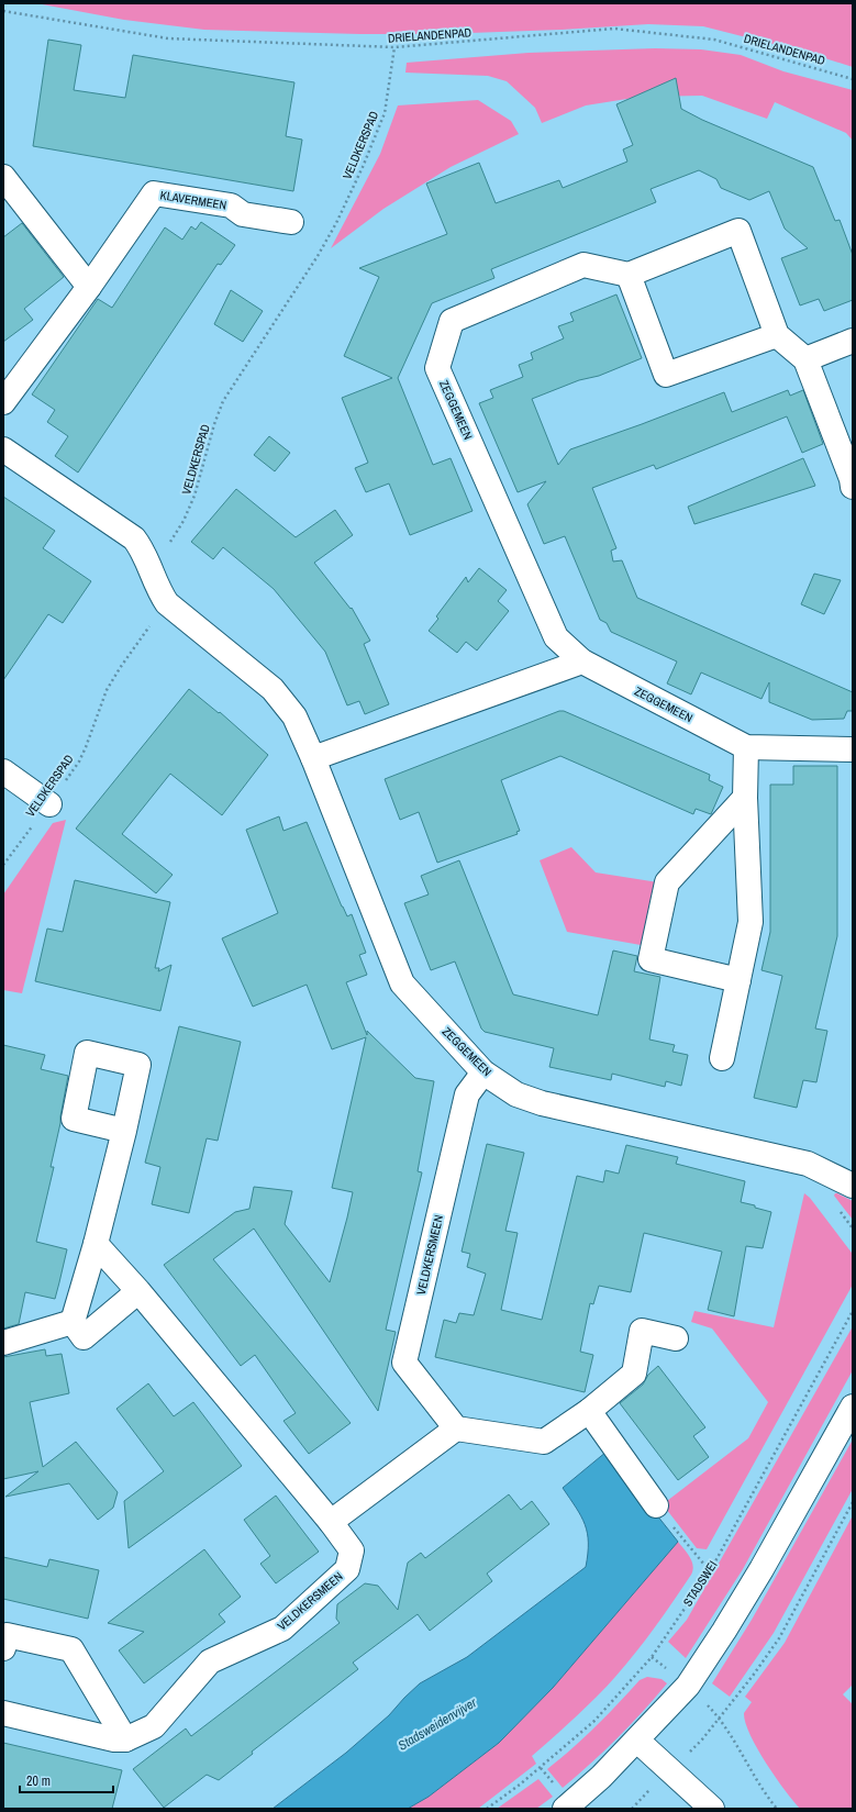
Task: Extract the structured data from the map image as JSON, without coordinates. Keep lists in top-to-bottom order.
{
  "streets": {
    "street": ["KLAVERMEEN", "ZEGGEMEEN", "VELDKERSMEEN"],
    "path": ["DRIELANDENPAD", "VELDKERSPAD", "STADSWEI"]
  },
  "crossings": [
    ["DRIELANDENPAD", "VELDKERSPAD"],
    ["VELDKERSPAD", "ZEGGEMEEN"],
    ["ZEGGEMEEN", "VELDKERSMEEN"]
  ],
  "water": ["Stadsweidenvijver"],
  "scale_bar": "20 m"
}
